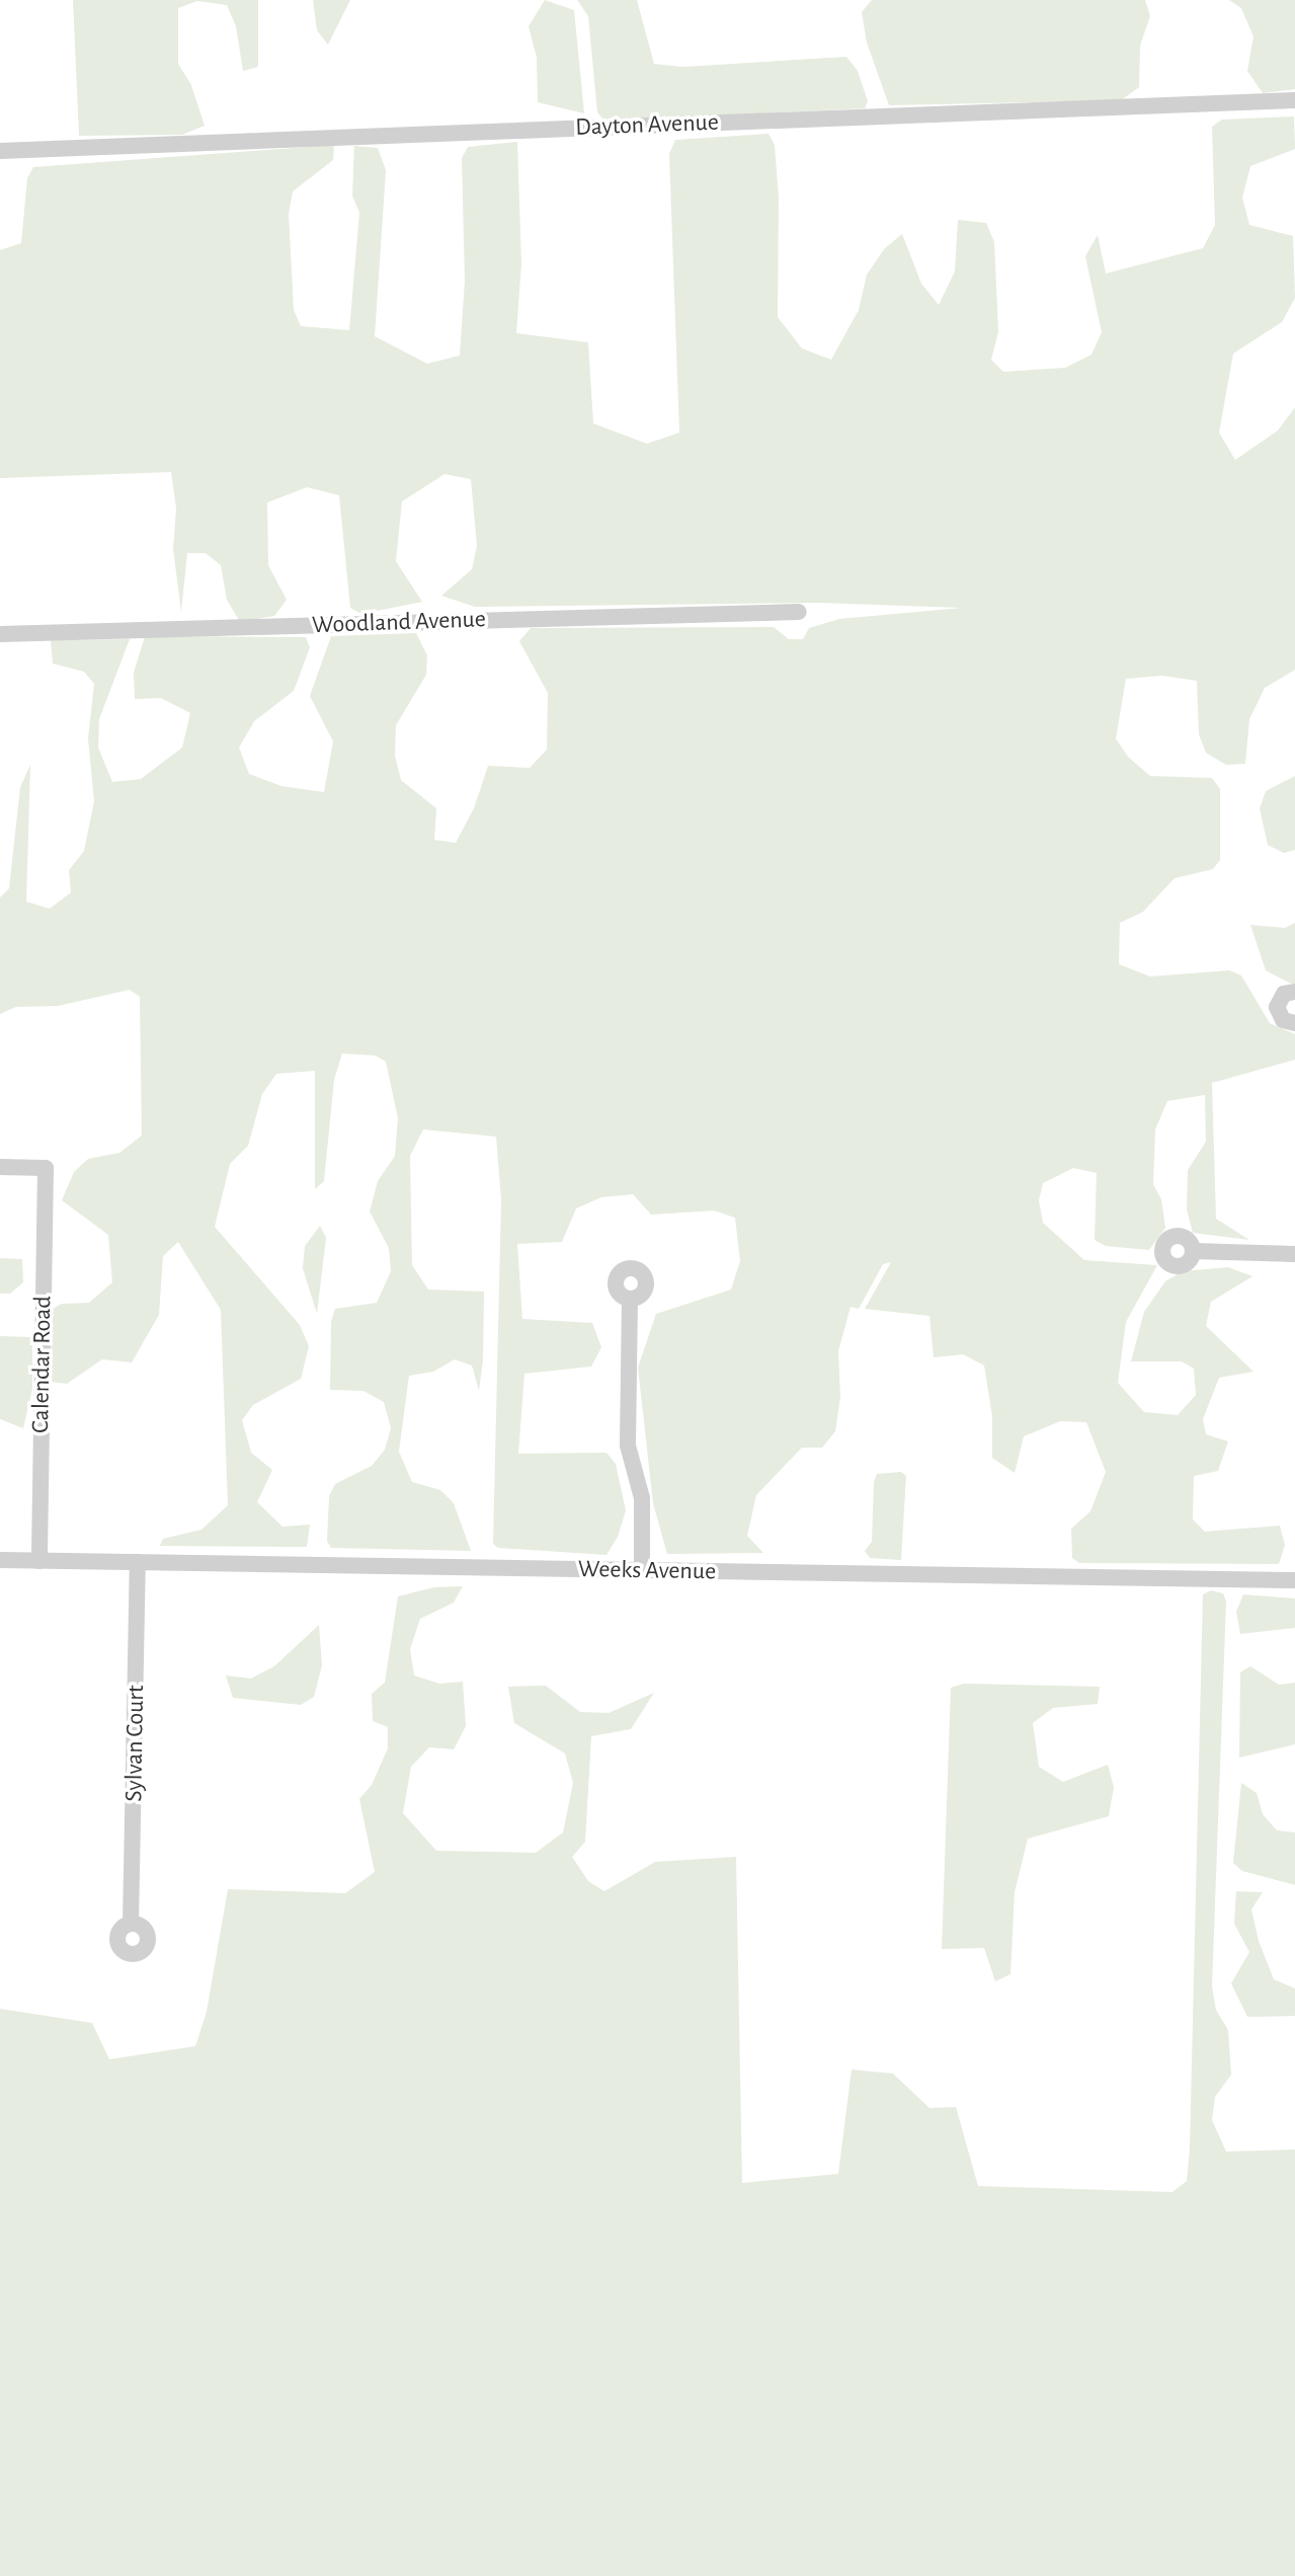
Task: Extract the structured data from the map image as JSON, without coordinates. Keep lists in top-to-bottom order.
{
  "streets": {
    "street": [
      "Dayton Avenue",
      "Woodland Avenue",
      "Calendar Road",
      "Weeks Avenue",
      "Sylvan Court"
    ]
  },
  "crossings": [
    ["Calendar Road", "Weeks Avenue"],
    ["Weeks Avenue", "Sylvan Court"]
  ]
}
